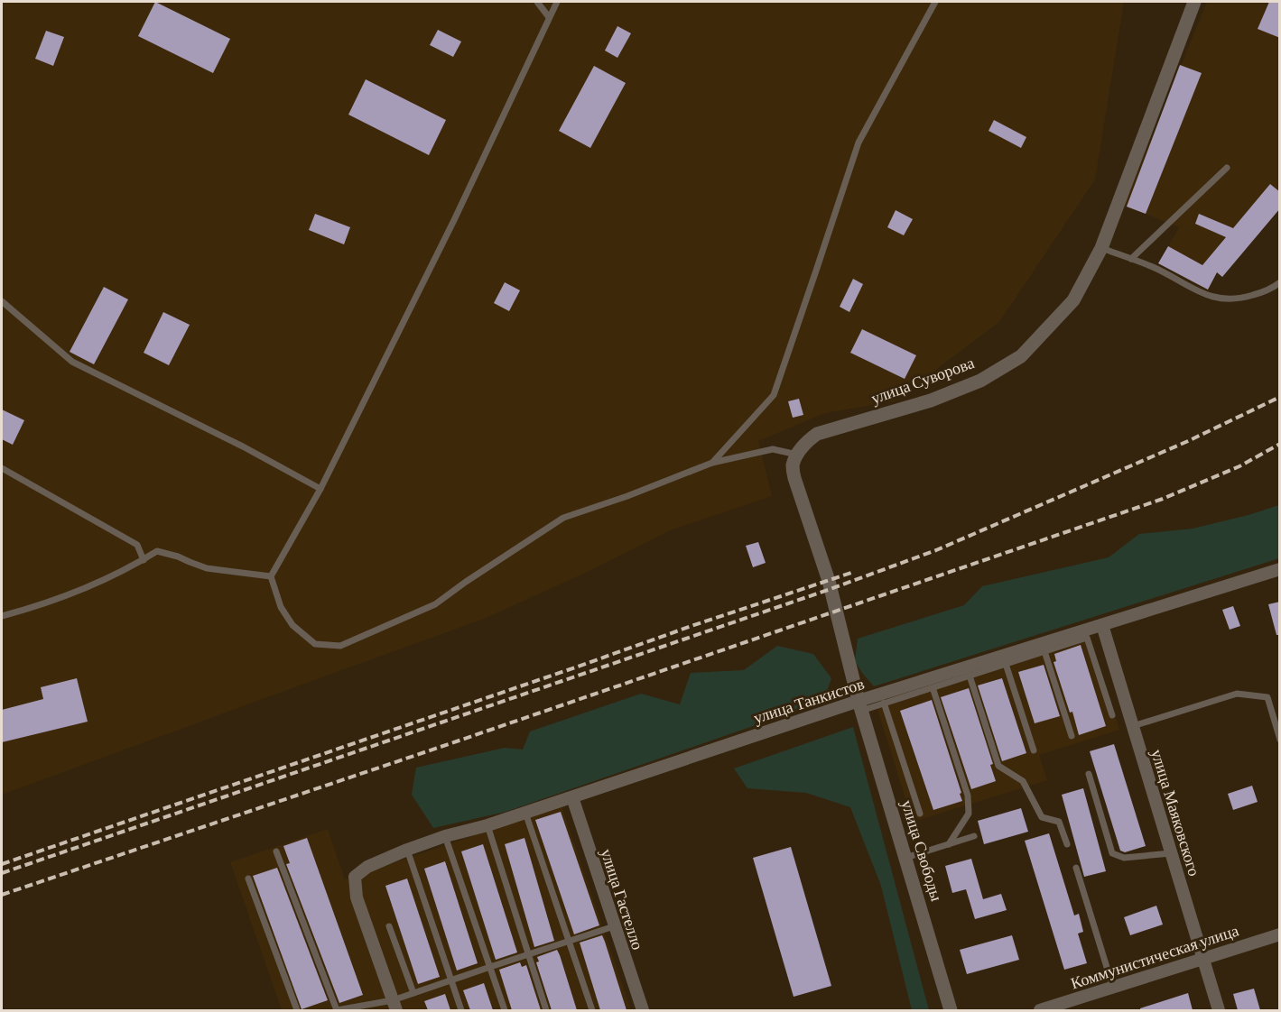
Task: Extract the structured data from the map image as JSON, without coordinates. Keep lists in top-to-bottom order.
{
  "streets": {
    "street": [
      "улица Суворова",
      "улица Танкистов",
      "улица Маяковского",
      "улица Свободы",
      "улица Гастелло",
      "Коммунистическая улица"
    ]
  },
  "crossings": [
    ["улица Танкистов", "улица Маяковского"],
    ["улица Танкистов", "улица Свободы"],
    ["улица Танкистов", "улица Гастелло"],
    ["улица Маяковского", "Коммунистическая улица"]
  ]
}
